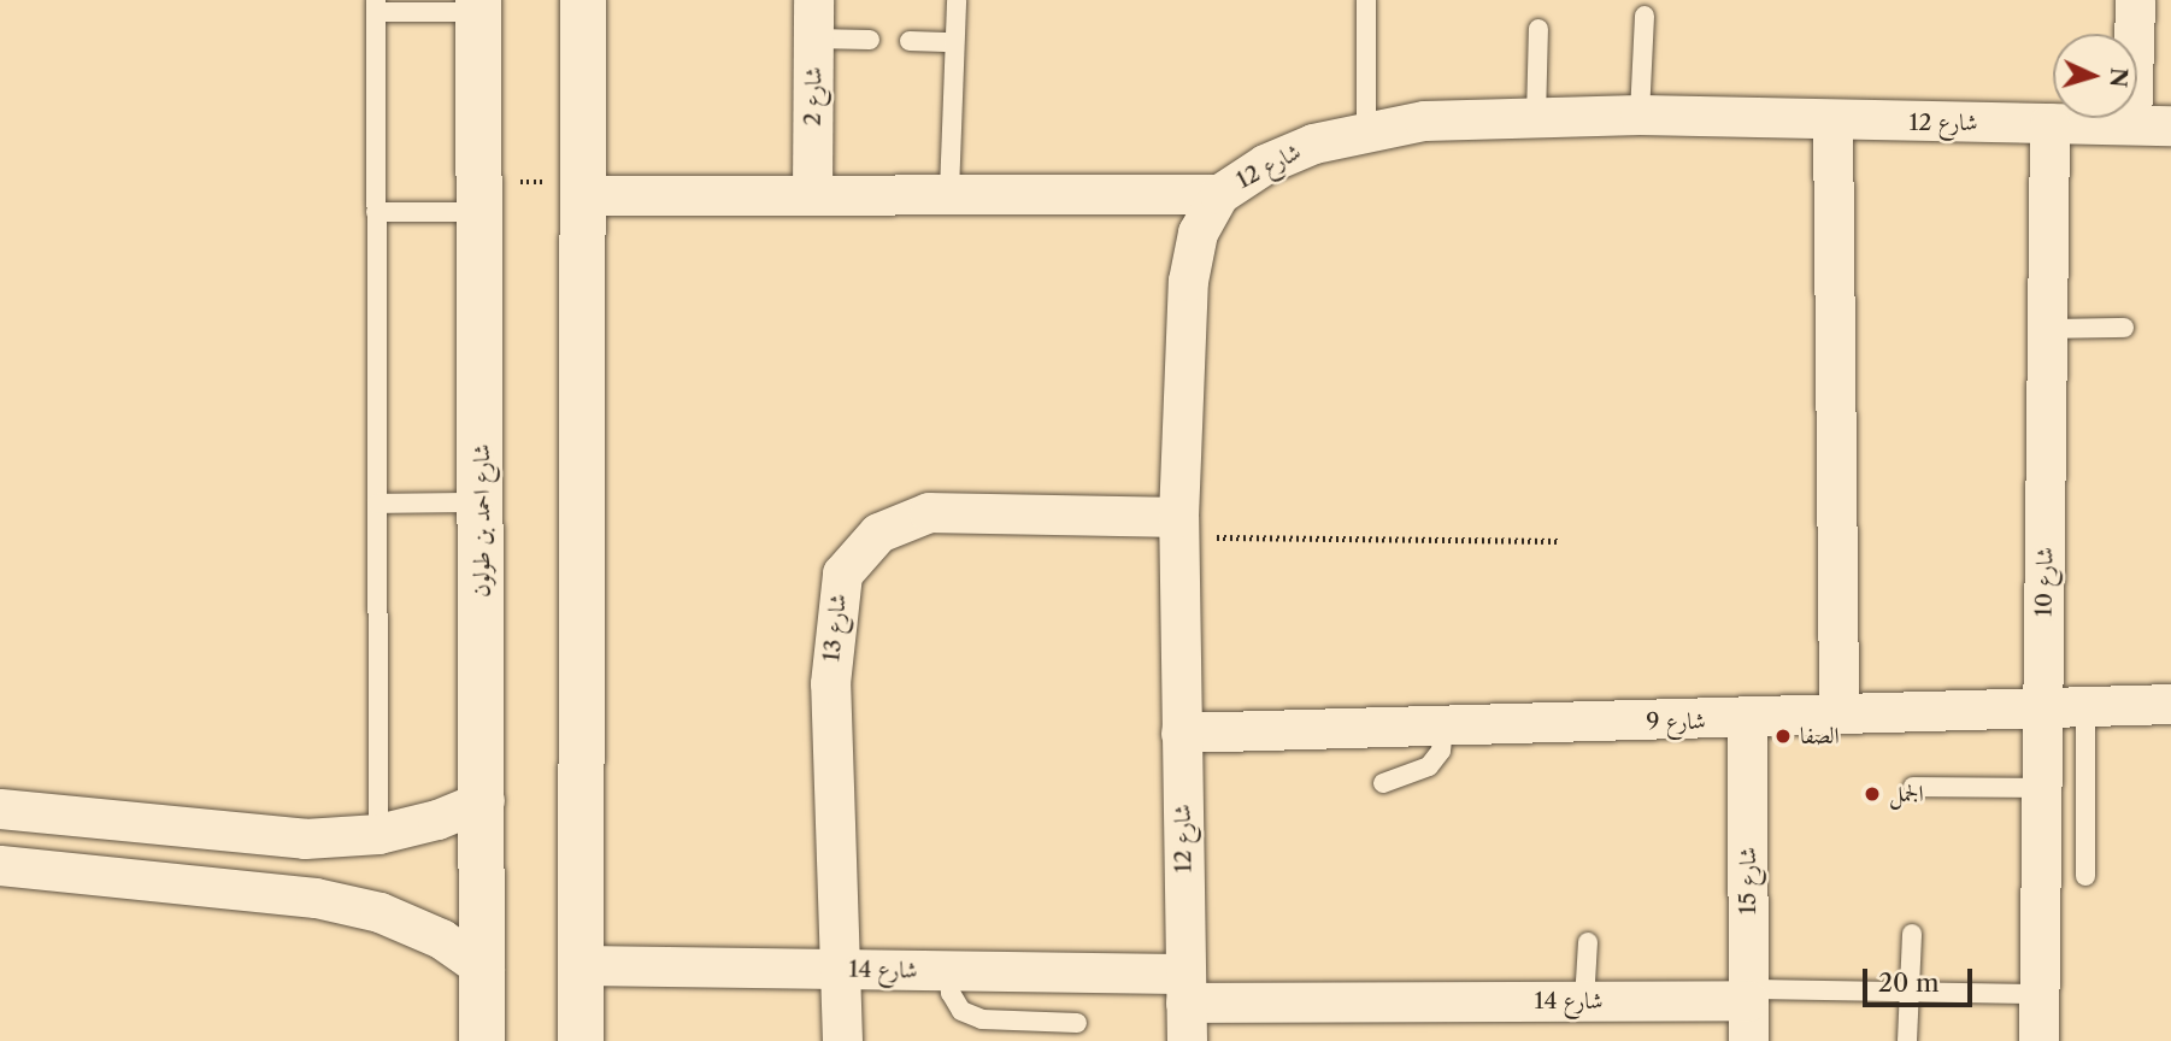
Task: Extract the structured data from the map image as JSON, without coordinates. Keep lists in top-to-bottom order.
{
  "streets": {
    "street": [
      "شارع 2",
      "شارع 12",
      "شارع احمد بن طولون",
      "شارع 10",
      "شارع 13",
      "شارع 9",
      "شارع 15",
      "شارع 14"
    ]
  },
  "crossings": [
    ["شارع 12", "شارع 10"],
    ["شارع 12", "شارع 13"],
    ["شارع 12", "شارع 9"],
    ["شارع 12", "شارع 14"],
    ["شارع 10", "شارع 9"],
    ["شارع 13", "شارع 14"],
    ["شارع 9", "شارع 15"],
    ["شارع 15", "شارع 14"]
  ],
  "places": ["الصفا", "الجمل"],
  "scale_bar": "20 m",
  "north": "right"
}
